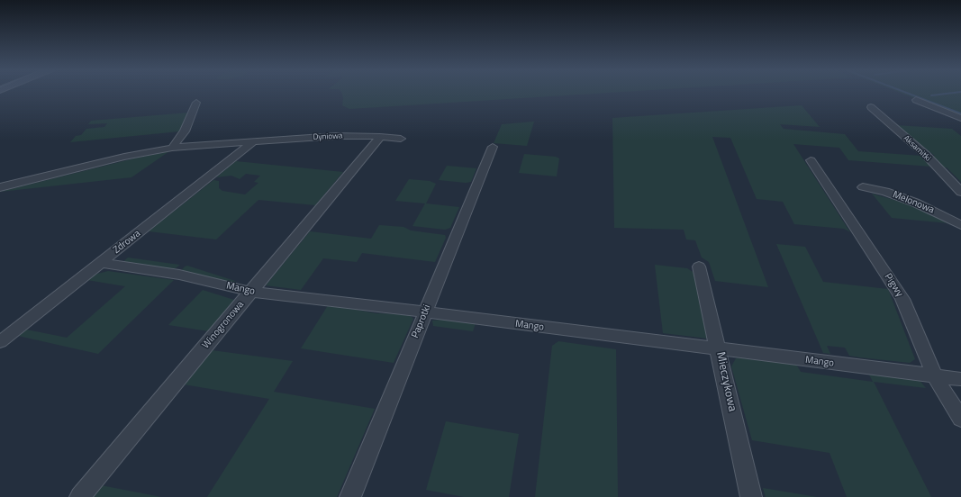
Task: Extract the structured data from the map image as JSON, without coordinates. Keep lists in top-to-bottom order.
{
  "streets": {
    "street": [
      "Dyniowa",
      "Aksamitki",
      "Melonowa",
      "Zdrowa",
      "Pigwy",
      "Mango",
      "Paprotki",
      "Winogronowa",
      "Mieczykowa"
    ]
  },
  "crossings": [
    ["Dyniowa", "Zdrowa"],
    ["Dyniowa", "Winogronowa"],
    ["Zdrowa", "Mango"],
    ["Pigwy", "Mango"],
    ["Mango", "Paprotki"],
    ["Mango", "Winogronowa"],
    ["Mango", "Mieczykowa"]
  ]
}
